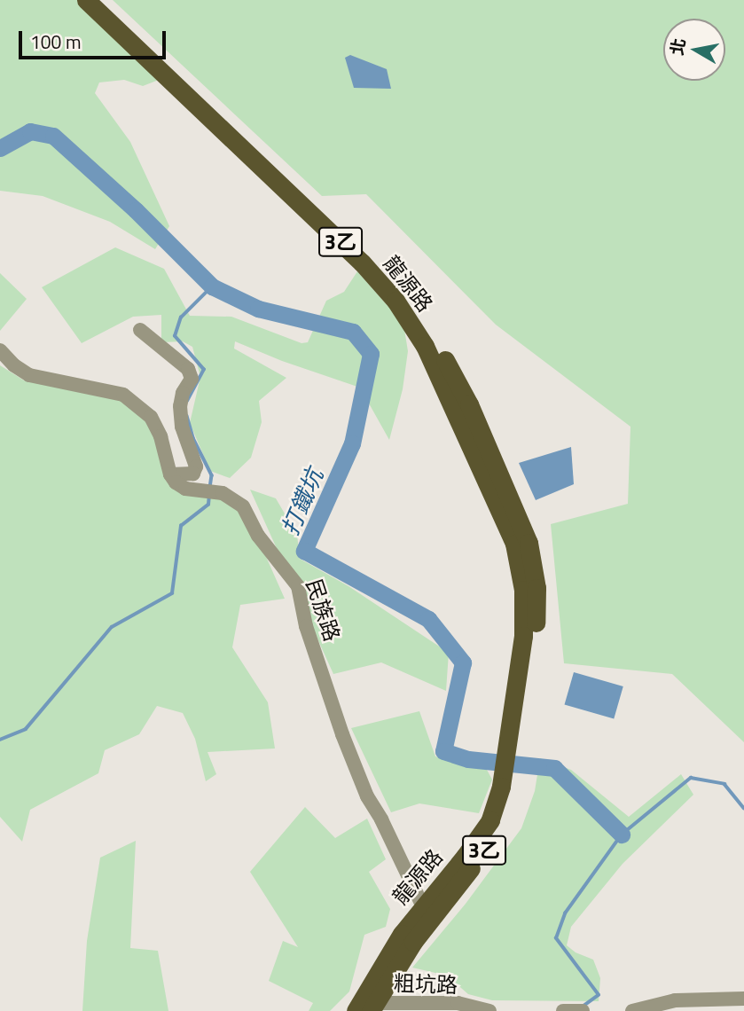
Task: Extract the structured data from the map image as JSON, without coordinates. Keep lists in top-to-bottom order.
{
  "streets": {
    "main road": ["3乙", "龍源路"],
    "street": ["民族路", "粗坑路"]
  },
  "crossings": [
    ["龍源路", "民族路"],
    ["龍源路", "粗坑路"]
  ],
  "water": ["打鐵坑"],
  "scale_bar": "100 m",
  "north": "left"
}
